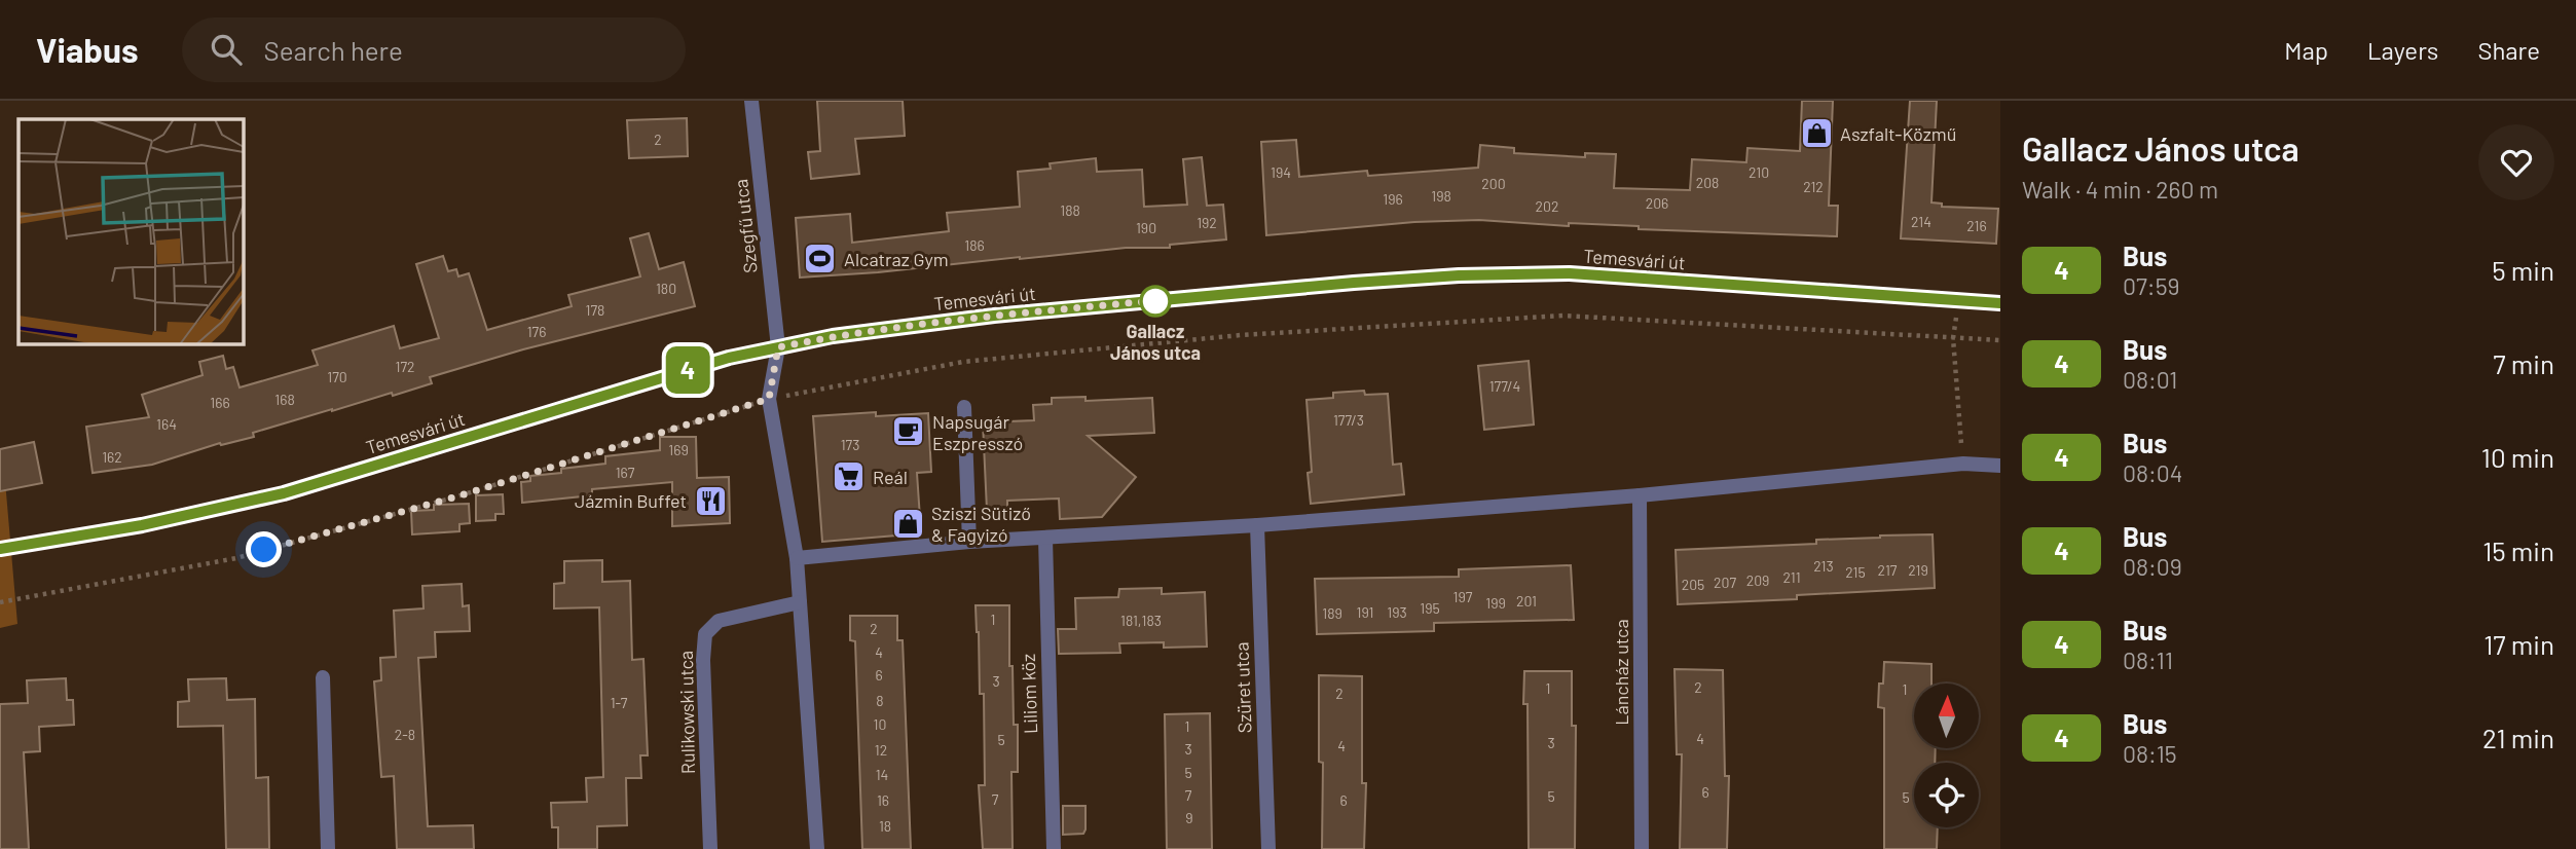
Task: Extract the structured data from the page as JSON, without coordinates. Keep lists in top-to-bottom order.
{
  "streets": {
    "street": [
      "Szegfű utca",
      "Temesvári út",
      "Láncház utca",
      "Szüret utca",
      "Liliom köz",
      "Rulikowski utca"
    ]
  },
  "crossings": [
    ["Szegfű utca", "Temesvári út"]
  ],
  "places": {
    "shop": ["Aszfalt-Közmű", "Sziszi Sütiző & Fagyizó"],
    "sports": ["Alcatraz Gym"],
    "other": ["Gallacz János utca"],
    "cafe": ["Napsugár Eszpresszó"],
    "supermarket": ["Reál"],
    "restaurant": ["Jázmin Buffet"]
  },
  "lines": ["bus line 4"],
  "house_numbers": [
    "2",
    "194",
    "210",
    "208",
    "200",
    "212",
    "198",
    "196",
    "206",
    "202",
    "188",
    "214",
    "192",
    "216",
    "190",
    "186",
    "180",
    "178",
    "176",
    "172",
    "170",
    "177/4",
    "168",
    "166",
    "177/3",
    "164",
    "173",
    "169",
    "162",
    "167",
    "213",
    "217",
    "219",
    "215",
    "211",
    "209",
    "207",
    "205",
    "197",
    "201",
    "199",
    "195",
    "191",
    "193",
    "189",
    "1",
    "181,183",
    "2",
    "4",
    "6",
    "3",
    "2",
    "1",
    "1",
    "2",
    "8",
    "1-7",
    "10",
    "1",
    "2-8",
    "4",
    "5",
    "3",
    "4",
    "3",
    "12",
    "5",
    "14",
    "6",
    "7",
    "5",
    "5",
    "7",
    "16",
    "6",
    "9",
    "18"
  ],
  "north": "top",
  "page": {
    "header": "Viabus",
    "search": "Search here",
    "nav": ["Map", "Layers", "Share"],
    "on_map": "4",
    "heading": ["Gallacz János utca", "Walk · 4 min · 260 m"],
    "list": [
      {
        "mark": "4",
        "name": "Bus",
        "note": "07:59",
        "value": "5 min"
      },
      {
        "mark": "4",
        "name": "Bus",
        "note": "08:01",
        "value": "7 min"
      },
      {
        "mark": "4",
        "name": "Bus",
        "note": "08:04",
        "value": "10 min"
      },
      {
        "mark": "4",
        "name": "Bus",
        "note": "08:09",
        "value": "15 min"
      },
      {
        "mark": "4",
        "name": "Bus",
        "note": "08:11",
        "value": "17 min"
      },
      {
        "mark": "4",
        "name": "Bus",
        "note": "08:15",
        "value": "21 min"
      }
    ]
  }
}
